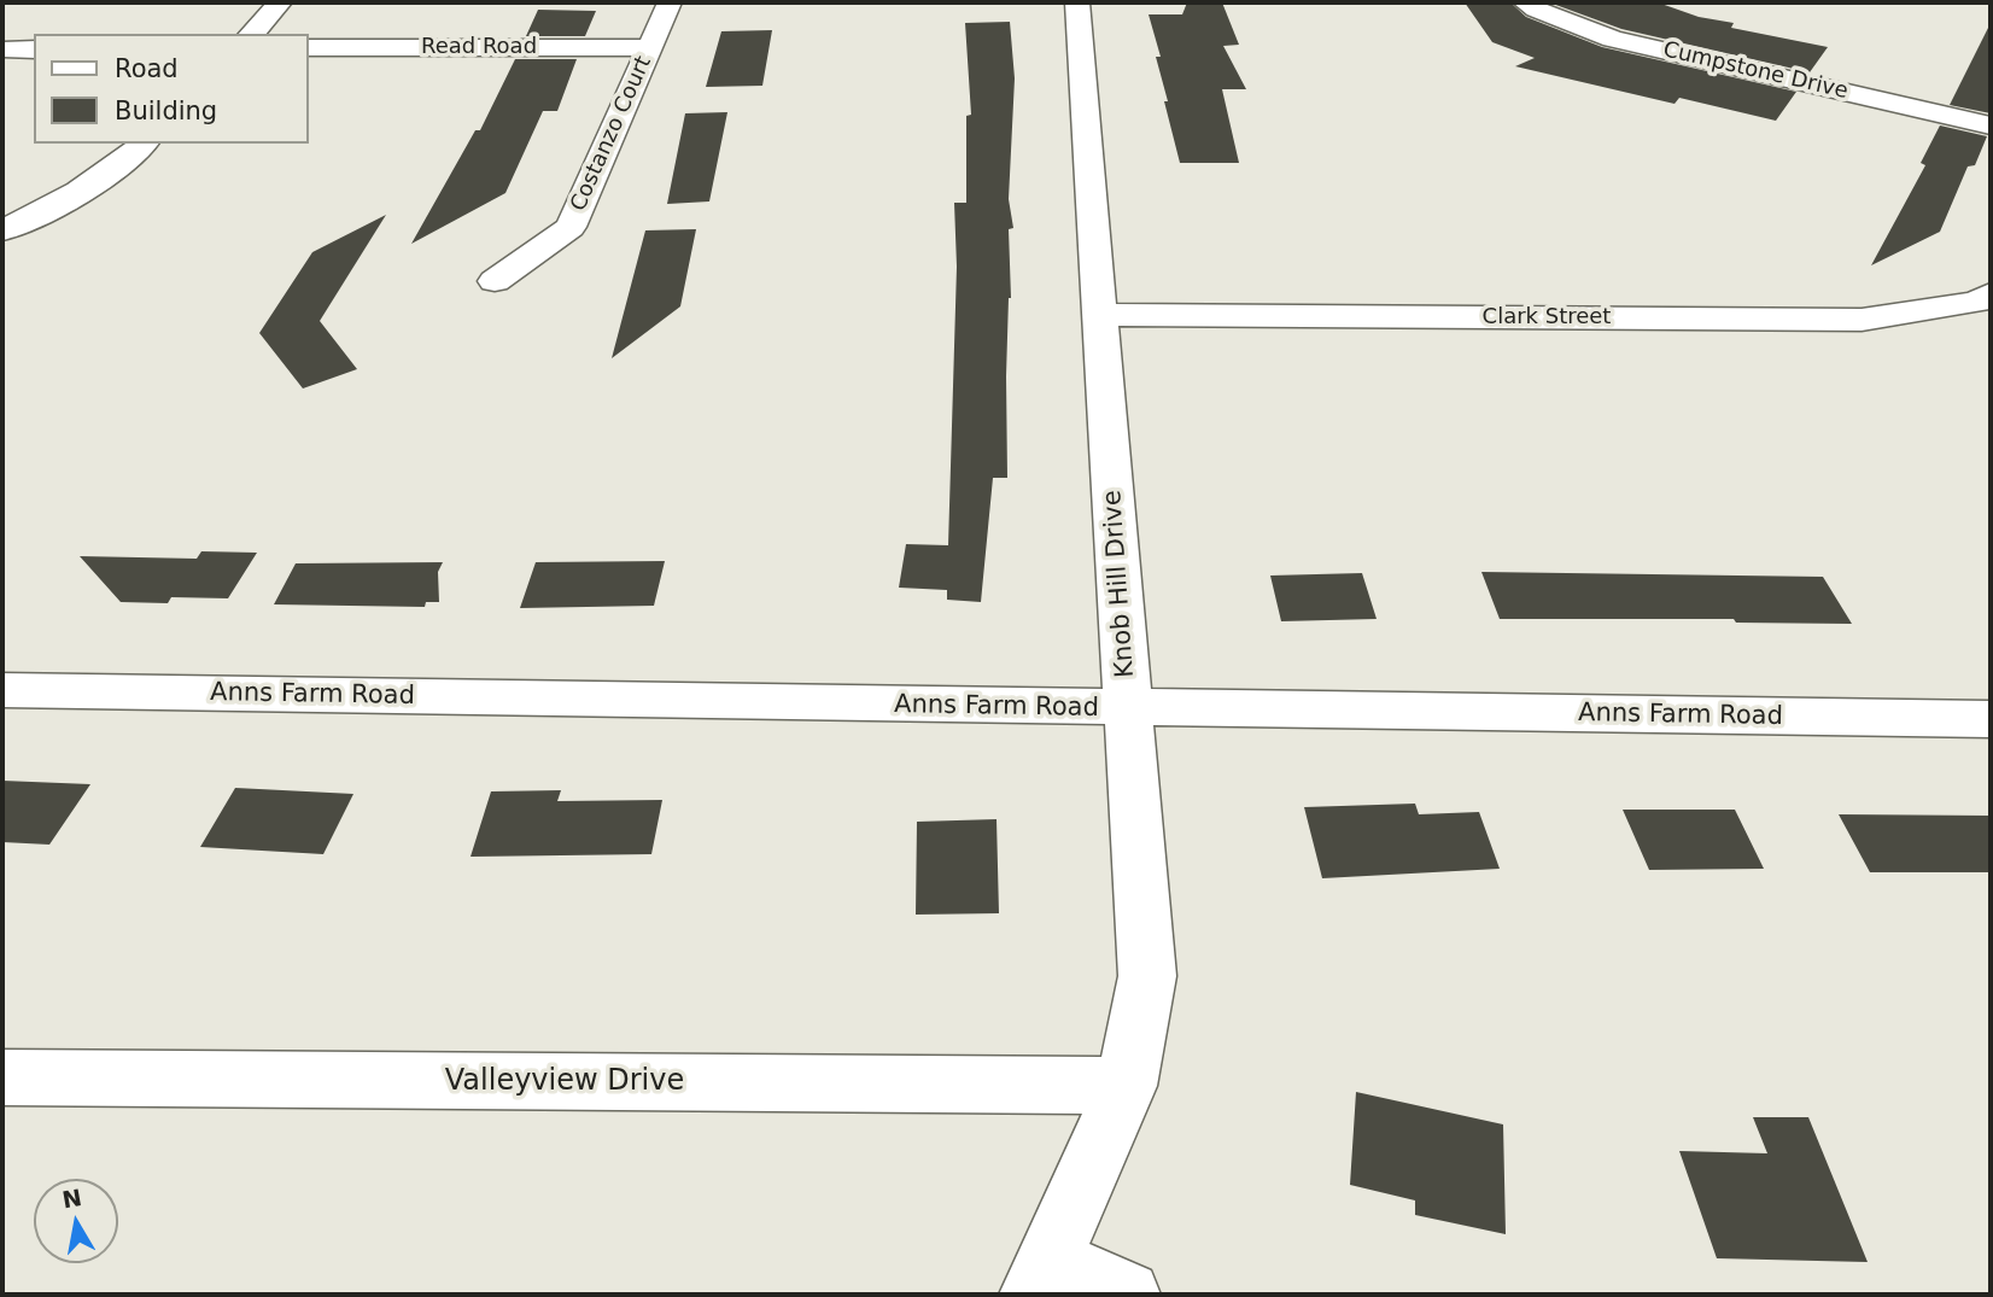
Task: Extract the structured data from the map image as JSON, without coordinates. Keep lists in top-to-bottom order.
{
  "streets": {
    "street": [
      "Read Road",
      "Cumpstone Drive",
      "Costanzo Court",
      "Clark Street",
      "Knob Hill Drive",
      "Anns Farm Road",
      "Valleyview Drive"
    ]
  },
  "crossings": [
    ["Read Road", "Costanzo Court"],
    ["Clark Street", "Knob Hill Drive"],
    ["Knob Hill Drive", "Anns Farm Road"],
    ["Knob Hill Drive", "Valleyview Drive"]
  ],
  "legend": ["Road", "Building"],
  "north": "top"
}
